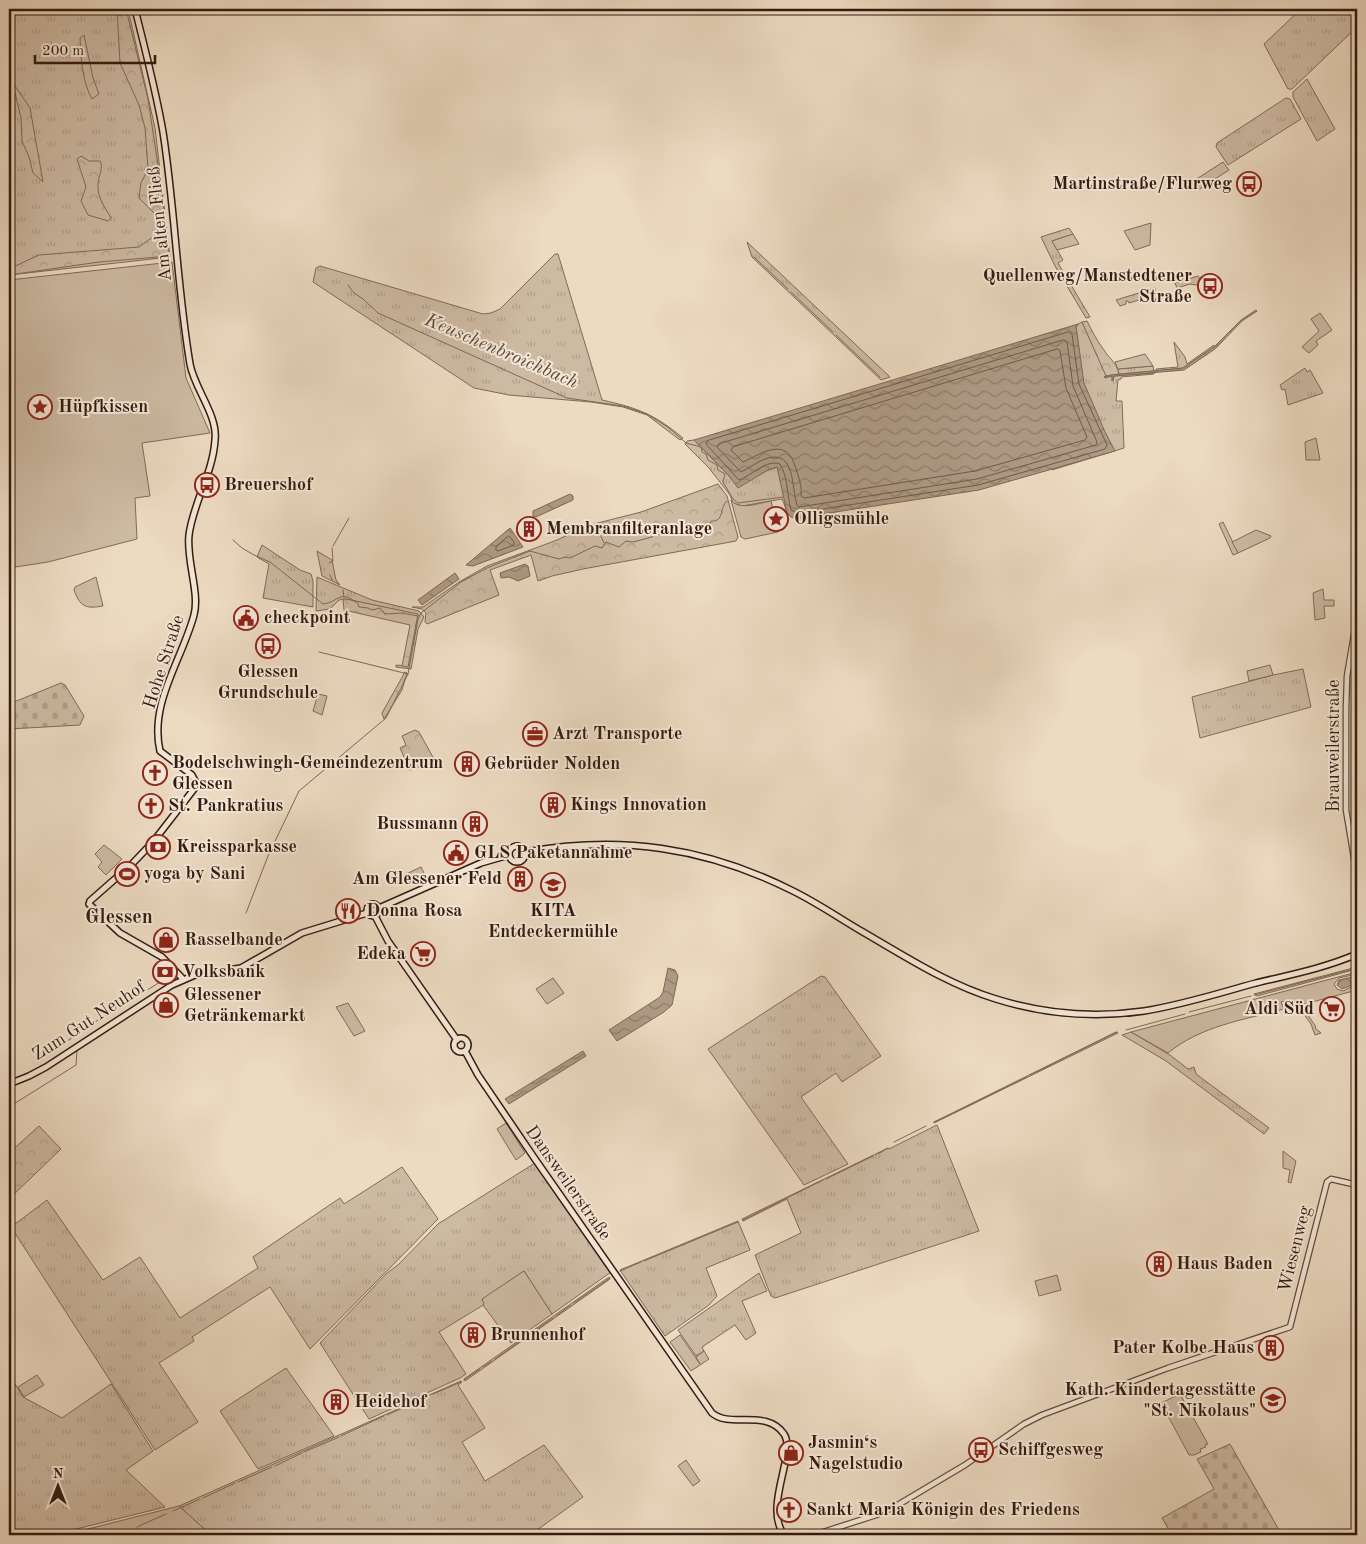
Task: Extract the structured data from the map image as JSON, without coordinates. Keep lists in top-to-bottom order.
{
  "streets": {
    "main road": [
      "Am alten Fließ",
      "Hohe Straße",
      "Zum Gut Neuhof",
      "Dansweilerstraße"
    ],
    "street": ["Brauweilerstraße", "Wiesenweg"]
  },
  "crossings": [
    ["Am alten Fließ", "Hohe Straße"],
    ["Hohe Straße", "Zum Gut Neuhof"]
  ],
  "districts": ["Glessen"],
  "water": ["Keuschenbroichbach"],
  "places": {
    "bus stop": [
      "Martinstraße/Flurweg",
      "Quellenweg/Manstedtener Straße",
      "Breuershof",
      "Glessen Grundschule",
      "Schiffgesweg"
    ],
    "place": ["Hüpfkissen", "Olligsmühle"],
    "building": [
      "Membranfilteranlage",
      "Gebrüder Nolden",
      "Kings Innovation",
      "Bussmann",
      "Am Glessener Feld",
      "Haus Baden",
      "Brunnenhof",
      "Pater Kolbe Haus",
      "Heidehof"
    ],
    "public building": ["checkpoint", "GLS Paketannahme"],
    "office": ["Arzt Transporte"],
    "church": ["Bodelschwingh-Gemeindezentrum Glessen", "St. Pankratius", "Sankt Maria Königin des Friedens"],
    "bank": ["Kreissparkasse", "Volksbank"],
    "sports": ["yoga by Sani"],
    "school or university": ["KITA Entdeckermühle", "Kath. Kindertagesstätte \"St. Nikolaus\""],
    "restaurant": ["Donna Rosa"],
    "shop": ["Rasselbande", "Glessener Getränkemarkt", "Jasmin‘s Nagelstudio"],
    "supermarket": ["Edeka", "Aldi Süd"]
  },
  "scale_bar": "200 m",
  "north": "top"
}
